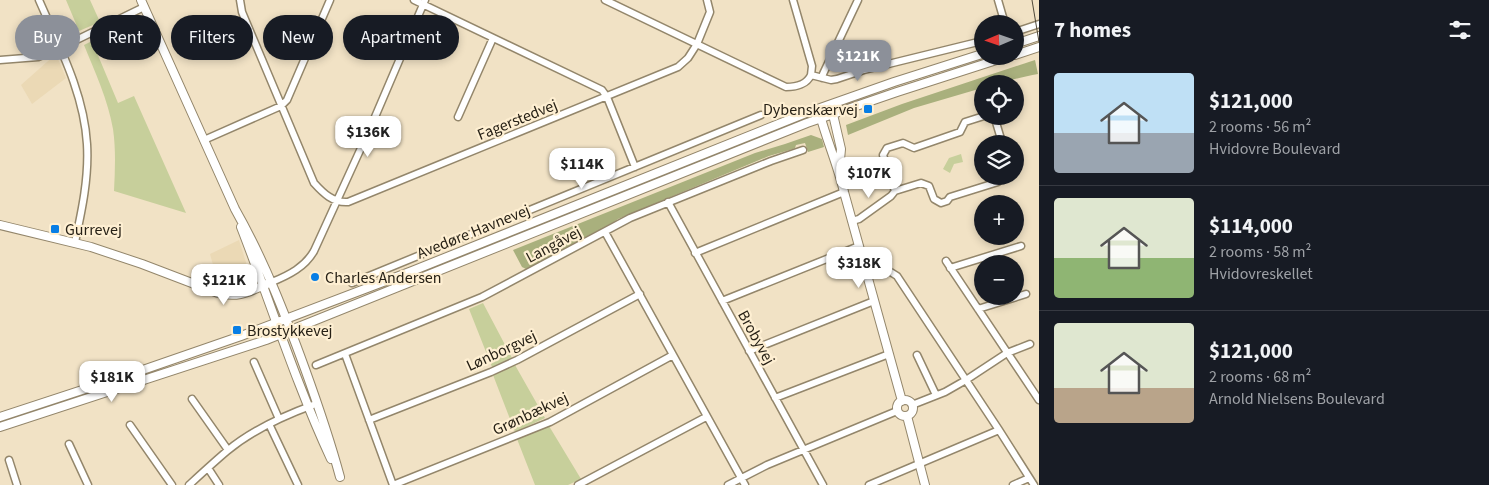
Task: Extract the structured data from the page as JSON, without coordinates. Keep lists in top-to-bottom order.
{
  "streets": {
    "street": [
      "Fagerstedvej",
      "Avedøre Havnevej",
      "Langåvej",
      "Brobyvej",
      "Lønborgvej",
      "Grønbækvej"
    ]
  },
  "crossings": [
    ["Langåvej", "Brobyvej"]
  ],
  "places": {
    "transit": ["Dybenskærvej", "Gurrevej", "Brostykkevej"],
    "other": ["Charles Andersen"]
  },
  "north": "left",
  "page": {
    "heading": "7 homes",
    "map_buttons": ["+", "−"],
    "chip": [
      "Buy",
      "Rent",
      "Filters",
      "New",
      "Apartment"
    ],
    "price": [
      "$121K",
      "$136K",
      "$114K",
      "$107K",
      "$318K",
      "$121K",
      "$181K"
    ],
    "list": [
      {
        "name": "$121,000",
        "note": "2 rooms · 56 m² · Hvidovre Boulevard"
      },
      {
        "name": "$114,000",
        "note": "2 rooms · 58 m² · Hvidovreskellet"
      },
      {
        "name": "$121,000",
        "note": "2 rooms · 68 m² · Arnold Nielsens Boulevard"
      }
    ]
  }
}
